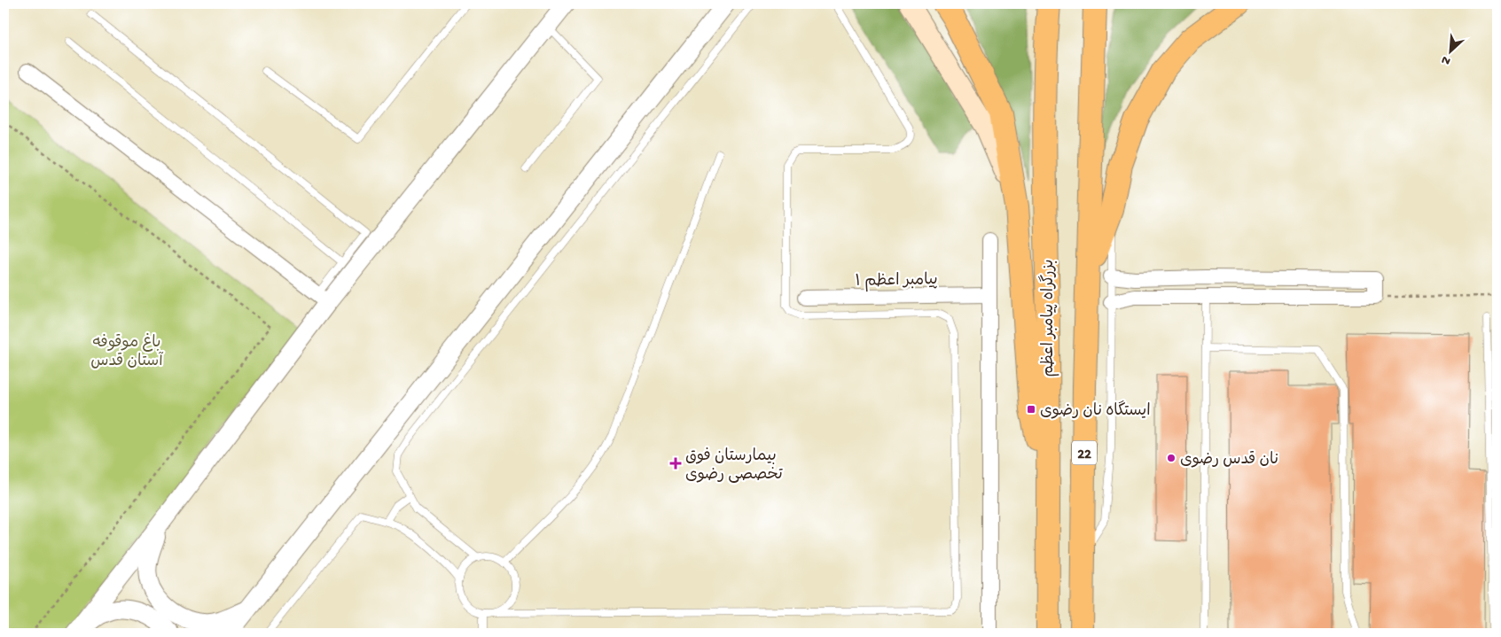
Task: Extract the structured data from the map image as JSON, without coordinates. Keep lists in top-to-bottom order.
{
  "streets": {
    "highway": ["بزرگراه پیامبر اعظم", "22"],
    "street": ["پیامبر اعظم ۱"]
  },
  "parks": ["باغ موقوفه آستان قدس"],
  "places": {
    "transit": ["ایستگاه نان رضوی"],
    "other": ["نان قدس رضوی"],
    "health": ["بیمارستان فوق تخصصی رضوی"]
  },
  "north": "bottom left"
}
